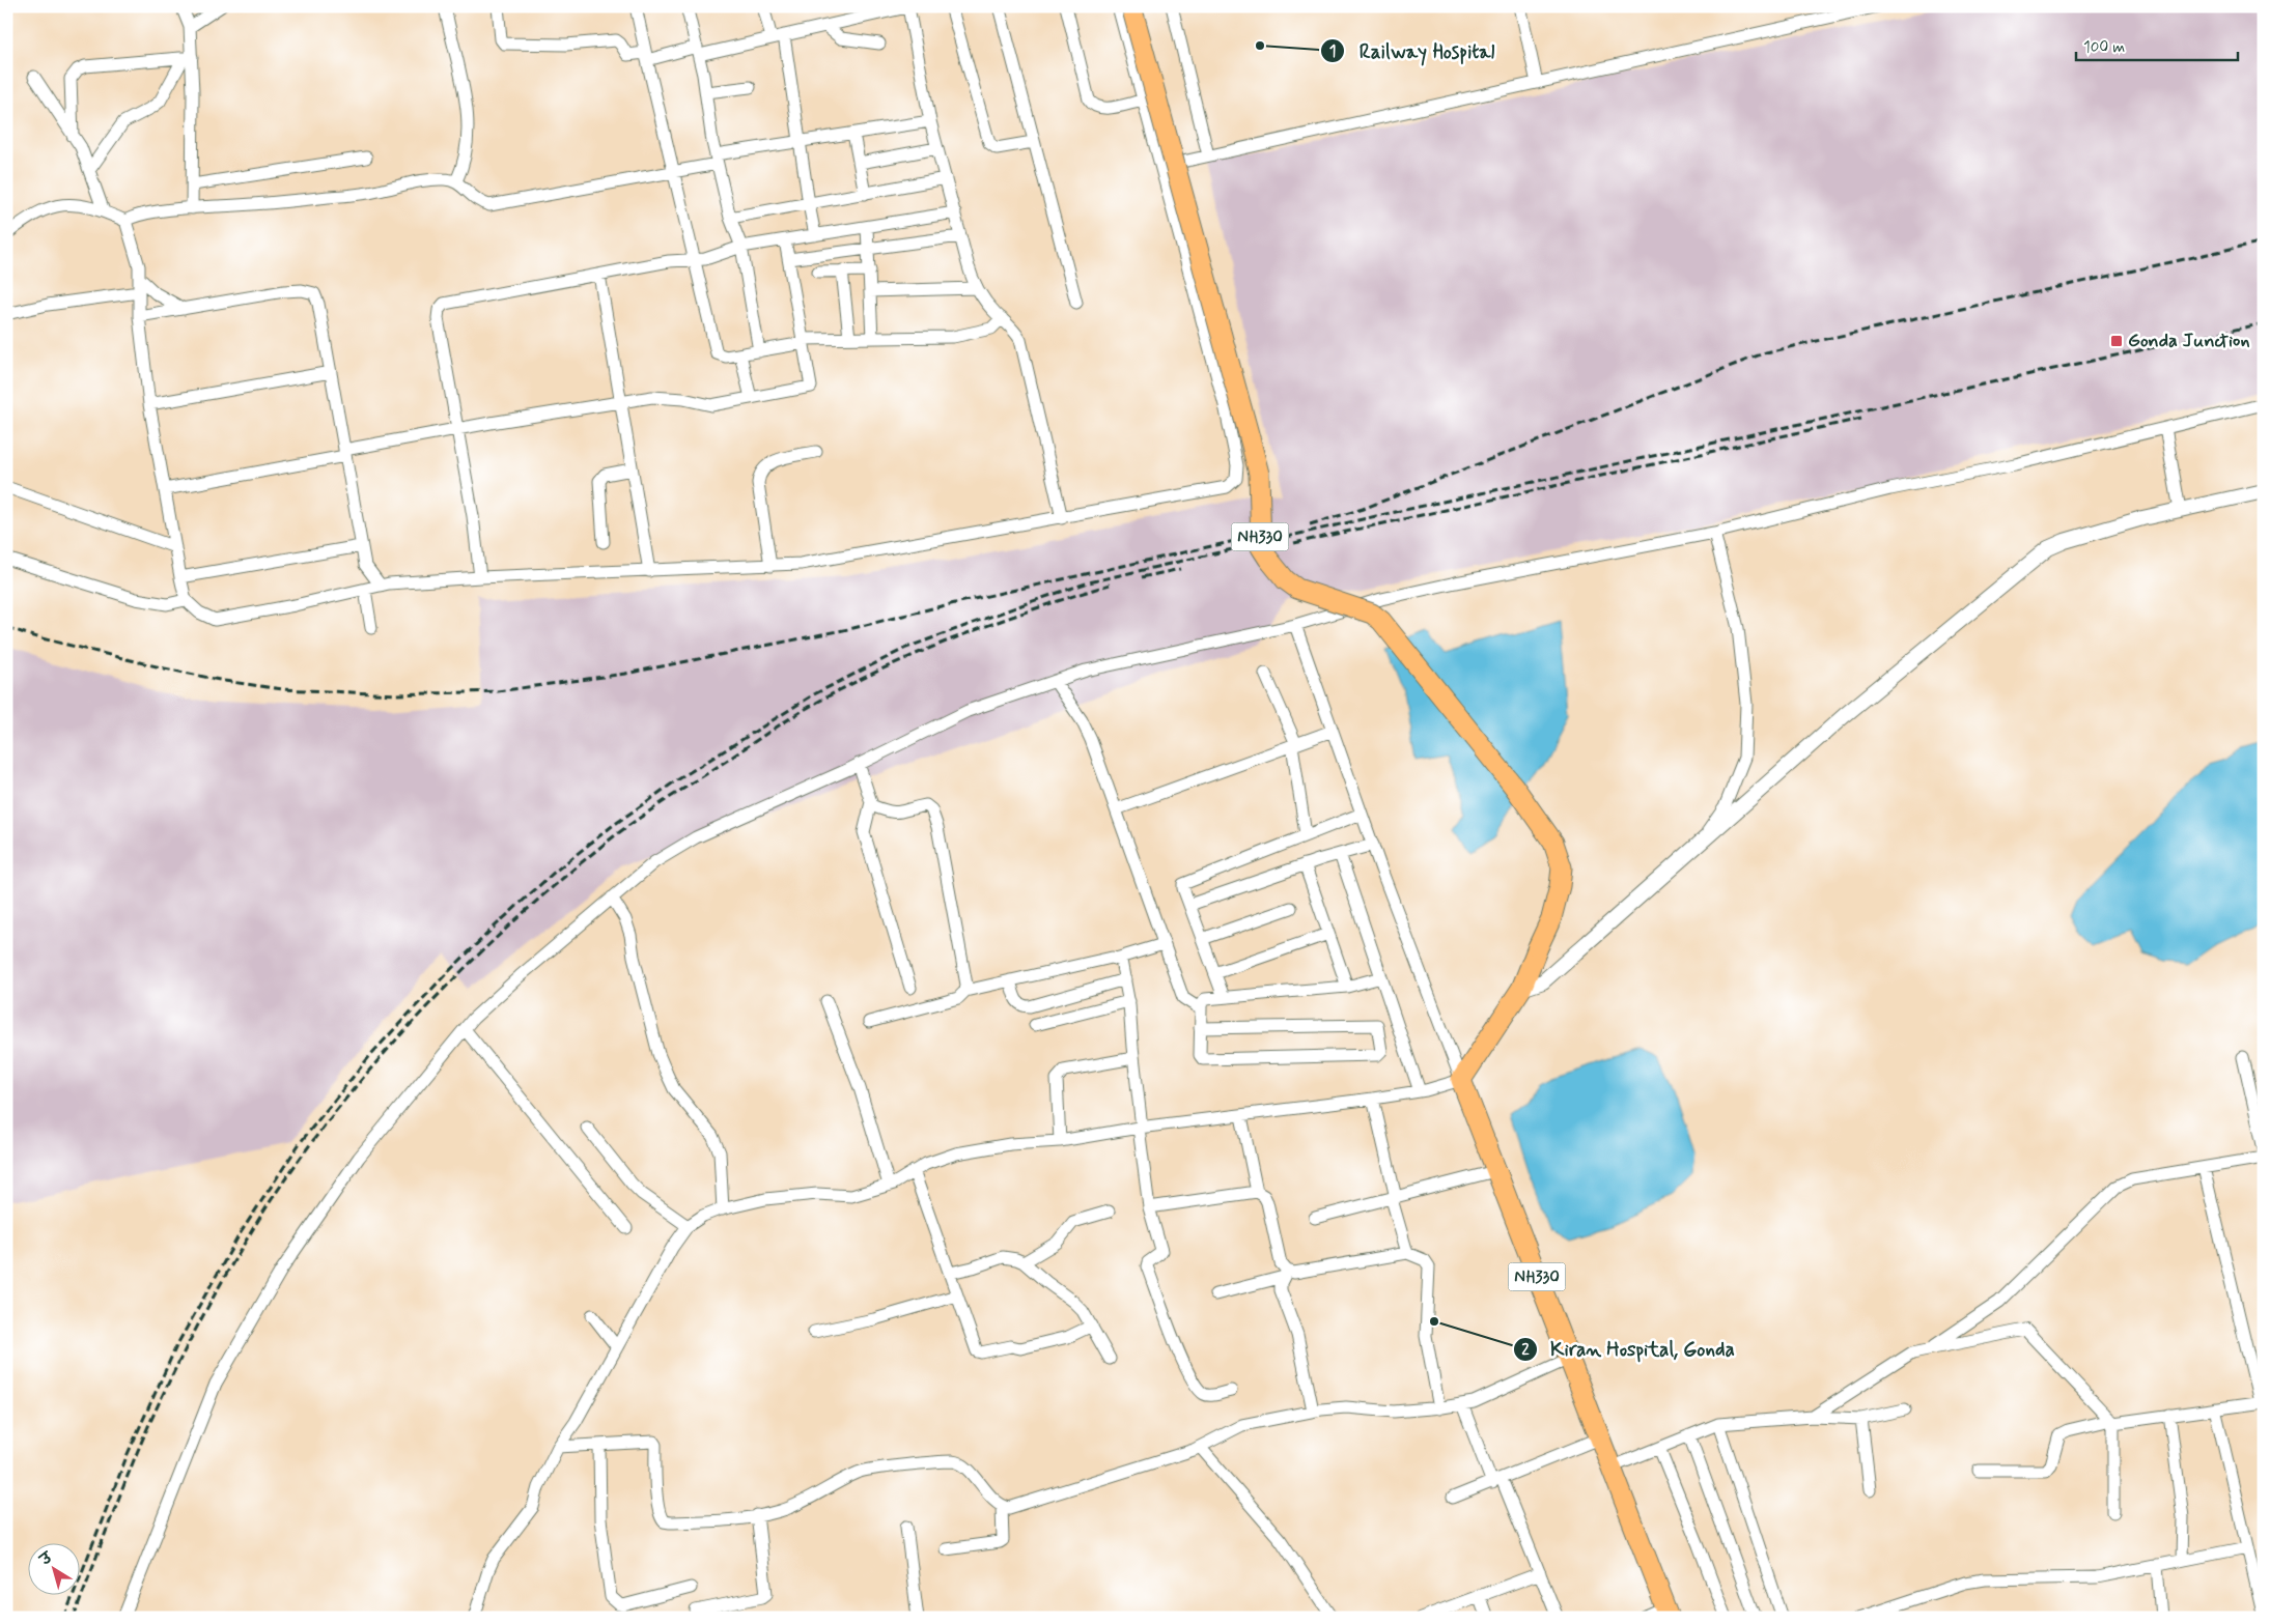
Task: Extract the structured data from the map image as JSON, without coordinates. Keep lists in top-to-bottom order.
{
  "streets": {
    "highway": ["NH330"]
  },
  "places": {
    "other": ["Railway Hospital", "Kiran Hospital, Gonda"],
    "transit": ["Gonda Junction"]
  },
  "scale_bar": "100 m",
  "north": "top left"
}
